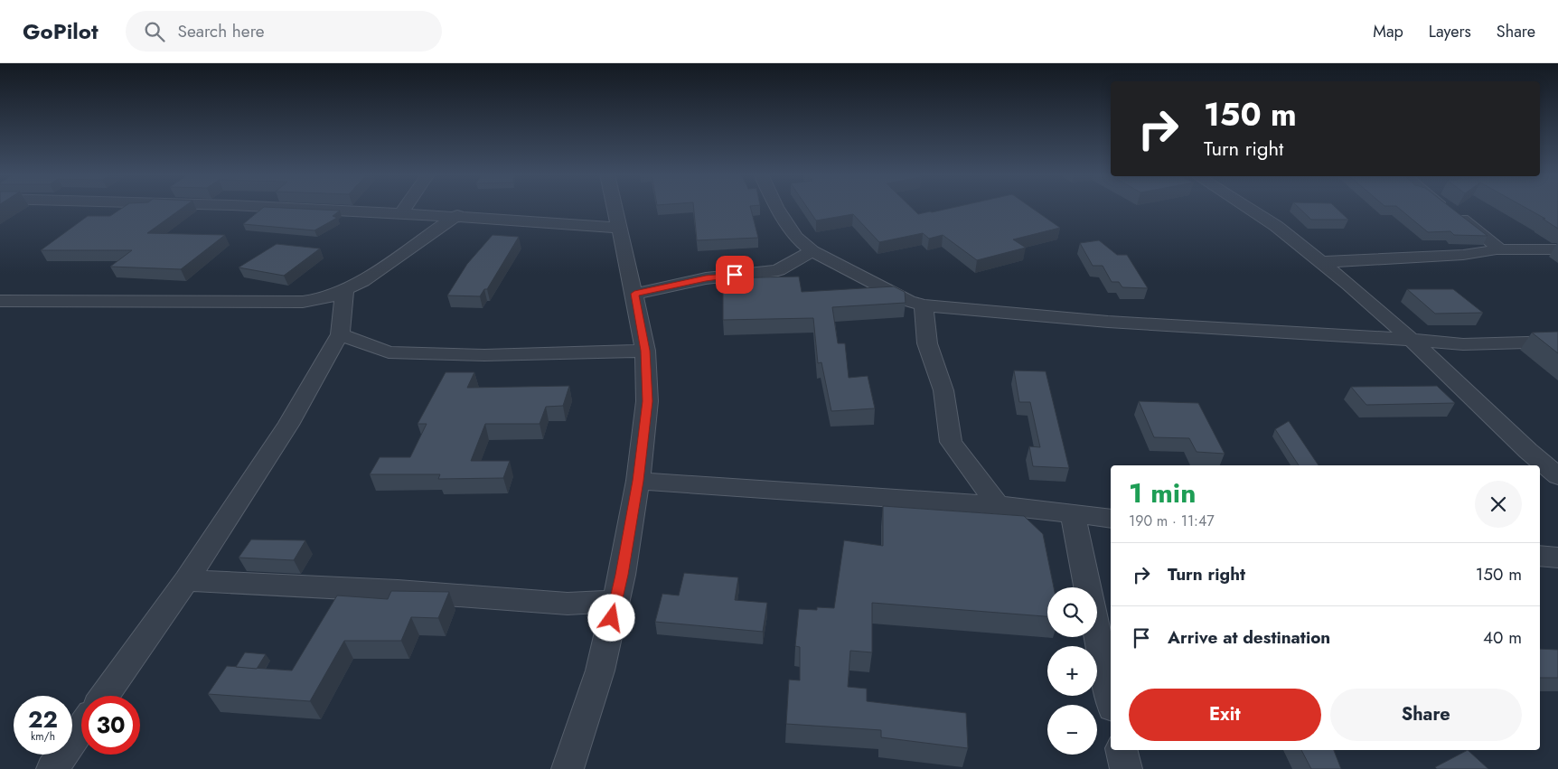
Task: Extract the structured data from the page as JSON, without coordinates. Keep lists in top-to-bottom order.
{
  "page": {
    "header": "GoPilot",
    "search": "Search here",
    "nav": ["Map", "Layers", "Share"],
    "turn": ["150 m", "Turn right"],
    "heading": ["1 min", "190 m · 11:47"],
    "list": [
      {
        "name": "Turn right",
        "value": "150 m"
      },
      {
        "name": "Arrive at destination",
        "value": "40 m"
      }
    ],
    "map_buttons": ["+", "−"],
    "buttons": ["Exit", "Share"],
    "speed": "22 km/h",
    "limit": "30"
  }
}
